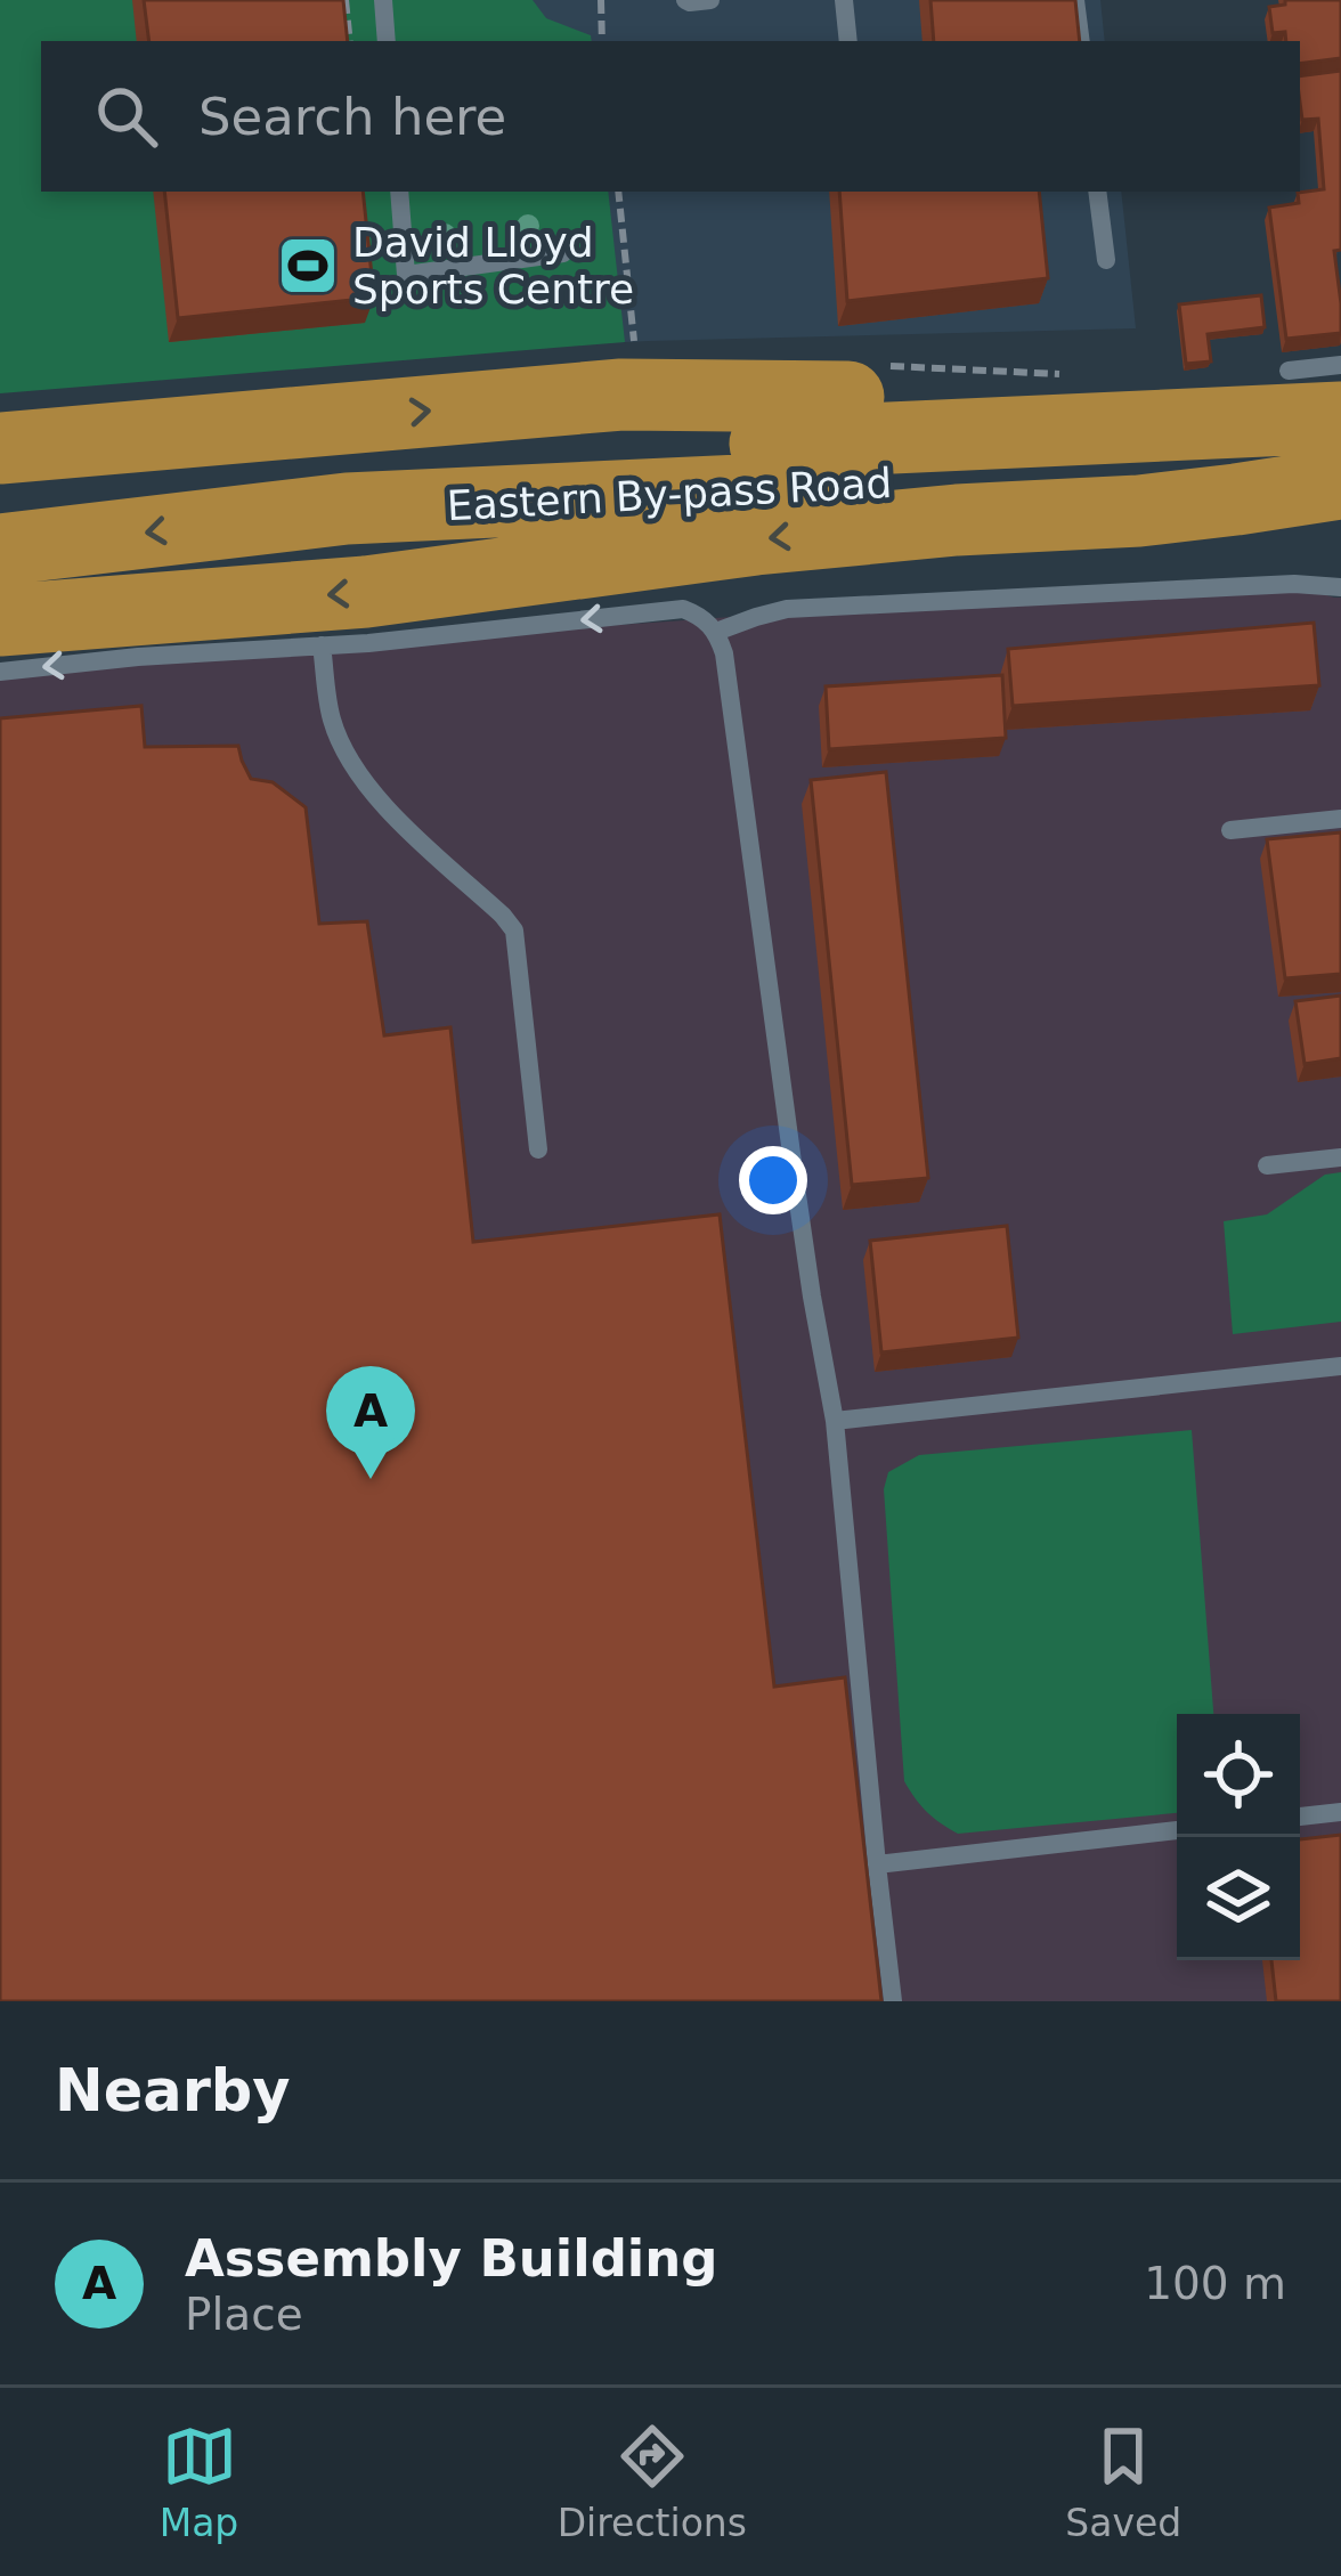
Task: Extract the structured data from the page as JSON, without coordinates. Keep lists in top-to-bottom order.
{
  "streets": {
    "highway": ["Eastern By-pass Road"]
  },
  "places": {
    "sports": ["David Lloyd Sports Centre"]
  },
  "page": {
    "search": "Search here",
    "pins": "A",
    "heading": "Nearby",
    "list": [
      {
        "mark": "A",
        "name": "Assembly Building",
        "note": "Place",
        "value": "100 m"
      }
    ],
    "nav": ["Map", "Directions", "Saved"]
  }
}
